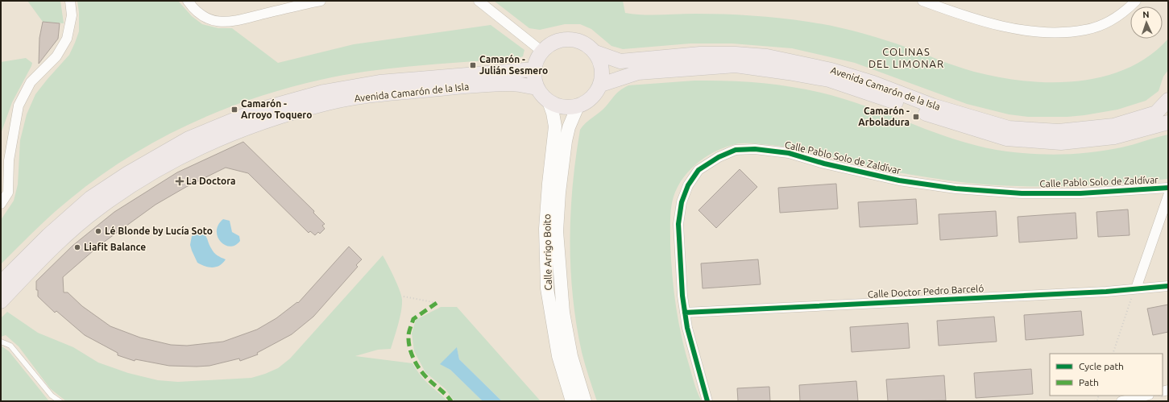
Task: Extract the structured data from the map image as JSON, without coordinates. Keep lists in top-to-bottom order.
{
  "streets": {
    "main road": ["Avenida Camarón de la Isla", "Calle Arrigo Boito"],
    "street": ["Calle Pablo Solo de Zaldívar", "Calle Doctor Pedro Barceló"]
  },
  "crossings": [
    ["Avenida Camarón de la Isla", "Calle Arrigo Boito"],
    ["Calle Pablo Solo de Zaldívar", "Calle Doctor Pedro Barceló"]
  ],
  "districts": ["COLINAS DEL LIMONAR"],
  "places": {
    "transit": ["Camarón - Julián Sesmero", "Camarón - Arroyo Toquero", "Camarón - Arboladura"],
    "health": ["La Doctora"],
    "other": ["Lé Blonde by Lucía Soto", "Liafit Balance"]
  },
  "legend": ["Cycle path", "Path"],
  "north": "top"
}
